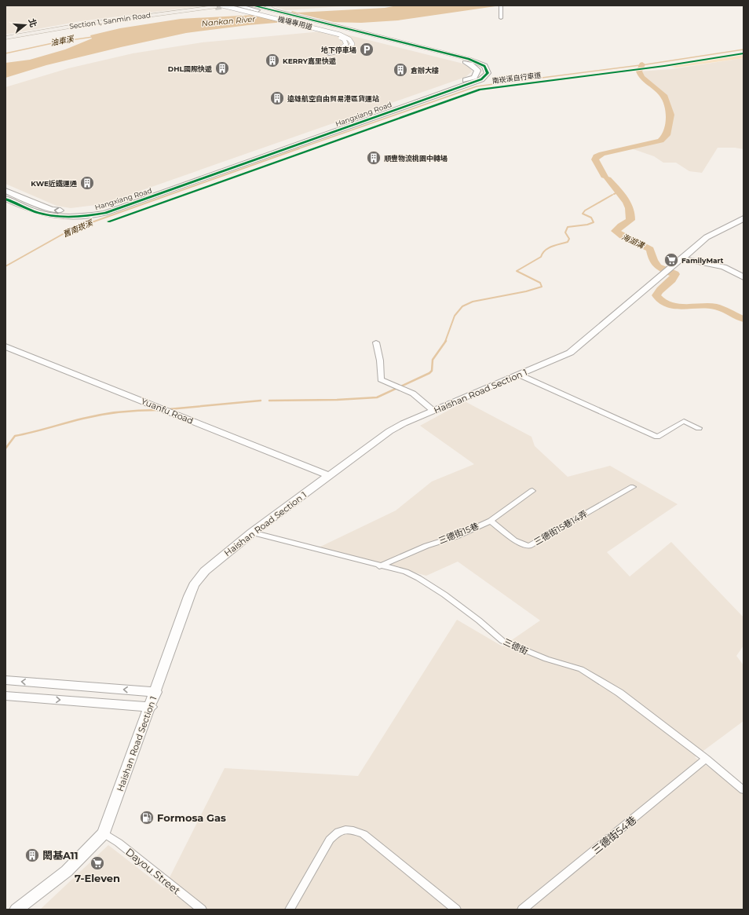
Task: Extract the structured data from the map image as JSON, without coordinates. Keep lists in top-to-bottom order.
{
  "streets": {
    "main road": ["Section 1, Sanmin Road"],
    "street": [
      "機場專用道",
      "Hangxiang Road",
      "Haishan Road Section 1",
      "Yuanfu Road",
      "三德街15巷14弄",
      "三德街15巷",
      "三德街",
      "三德街54巷",
      "Dayou Street"
    ],
    "cycle path": ["南崁溪自行車道"]
  },
  "crossings": [
    ["Section 1, Sanmin Road", "機場專用道"],
    ["Haishan Road Section 1", "Yuanfu Road"],
    ["Haishan Road Section 1", "三德街"],
    ["Haishan Road Section 1", "Dayou Street"],
    ["三德街15巷14弄", "三德街15巷"],
    ["三德街15巷", "三德街"],
    ["三德街", "三德街54巷"]
  ],
  "water": [
    "Nankan River",
    "油車溪",
    "舊南崁溪",
    "海湖溝"
  ],
  "places": {
    "parking": ["地下停車場"],
    "building": [
      "KERRY嘉里快遞",
      "DHL國際快遞",
      "倉辦大樓",
      "遠雄航空自由貿易港區貨運站",
      "順豐物流桃園中轉場",
      "KWE近鐵運通",
      "閎基A11"
    ],
    "supermarket": ["FamilyMart", "7-Eleven"],
    "fuel station": ["Formosa Gas"]
  },
  "north": "right"
}
